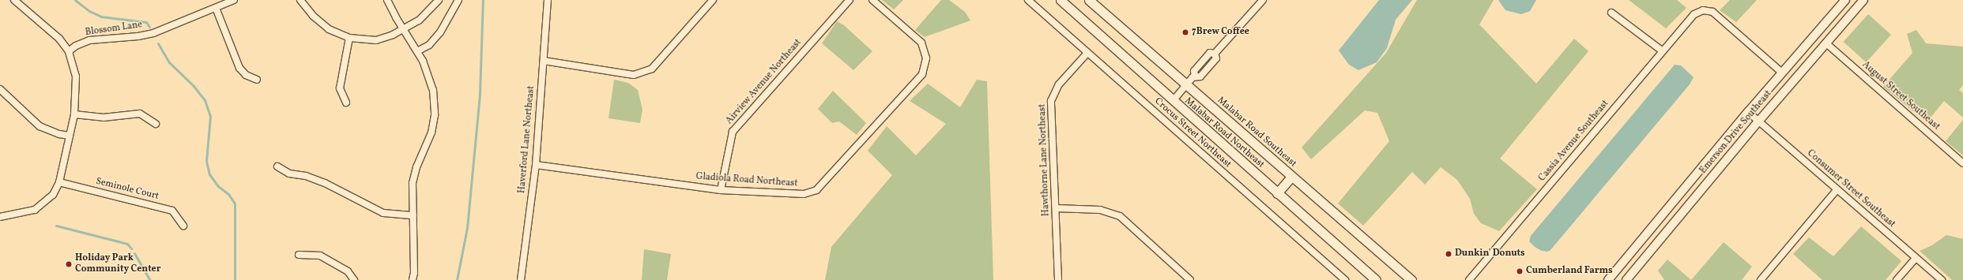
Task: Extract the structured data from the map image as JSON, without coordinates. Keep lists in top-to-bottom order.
{
  "streets": {
    "main road": ["Malabar Road Southeast", "Malabar Road Northeast"],
    "street": [
      "Blossom Lane",
      "Airview Avenue Northeast",
      "August Street Southeast",
      "Emerson Drive Southeast",
      "Crocus Street Northeast",
      "Haverford Lane Northeast",
      "Cassia Avenue Southeast",
      "Hawthorne Lane Northeast",
      "Gladiola Road Northeast",
      "Seminole Court",
      "Consumer Street Southeast"
    ]
  },
  "crossings": [
    ["Airview Avenue Northeast", "Gladiola Road Northeast"],
    ["August Street Southeast", "Emerson Drive Southeast"],
    ["Emerson Drive Southeast", "Cassia Avenue Southeast"],
    ["Emerson Drive Southeast", "Consumer Street Southeast"],
    ["Crocus Street Northeast", "Hawthorne Lane Northeast"],
    ["Haverford Lane Northeast", "Gladiola Road Northeast"]
  ],
  "places": [
    "7Brew Coffee",
    "Dunkin' Donuts",
    "Holiday Park Community Center",
    "Cumberland Farms"
  ]
}
